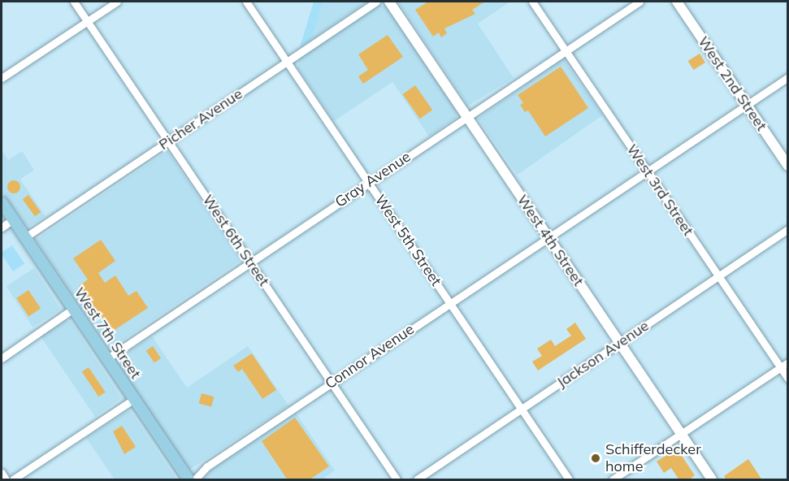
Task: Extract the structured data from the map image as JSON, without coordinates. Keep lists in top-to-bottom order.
{
  "streets": {
    "main road": ["West 7th Street"],
    "street": [
      "West 2nd Street",
      "Picher Avenue",
      "Gray Avenue",
      "West 3rd Street",
      "West 6th Street",
      "West 5th Street",
      "West 4th Street",
      "Jackson Avenue",
      "Connor Avenue"
    ]
  },
  "crossings": [
    ["West 2nd Street", "Connor Avenue"],
    ["Picher Avenue", "West 6th Street"],
    ["Picher Avenue", "West 5th Street"],
    ["Picher Avenue", "West 7th Street"],
    ["Gray Avenue", "West 3rd Street"],
    ["Gray Avenue", "West 6th Street"],
    ["Gray Avenue", "West 5th Street"],
    ["Gray Avenue", "West 4th Street"],
    ["Gray Avenue", "West 7th Street"],
    ["West 3rd Street", "Jackson Avenue"],
    ["West 3rd Street", "Connor Avenue"],
    ["West 6th Street", "Connor Avenue"],
    ["West 5th Street", "Jackson Avenue"],
    ["West 5th Street", "Connor Avenue"],
    ["West 4th Street", "Jackson Avenue"],
    ["West 4th Street", "Connor Avenue"]
  ],
  "places": ["Schifferdecker home"]
}
